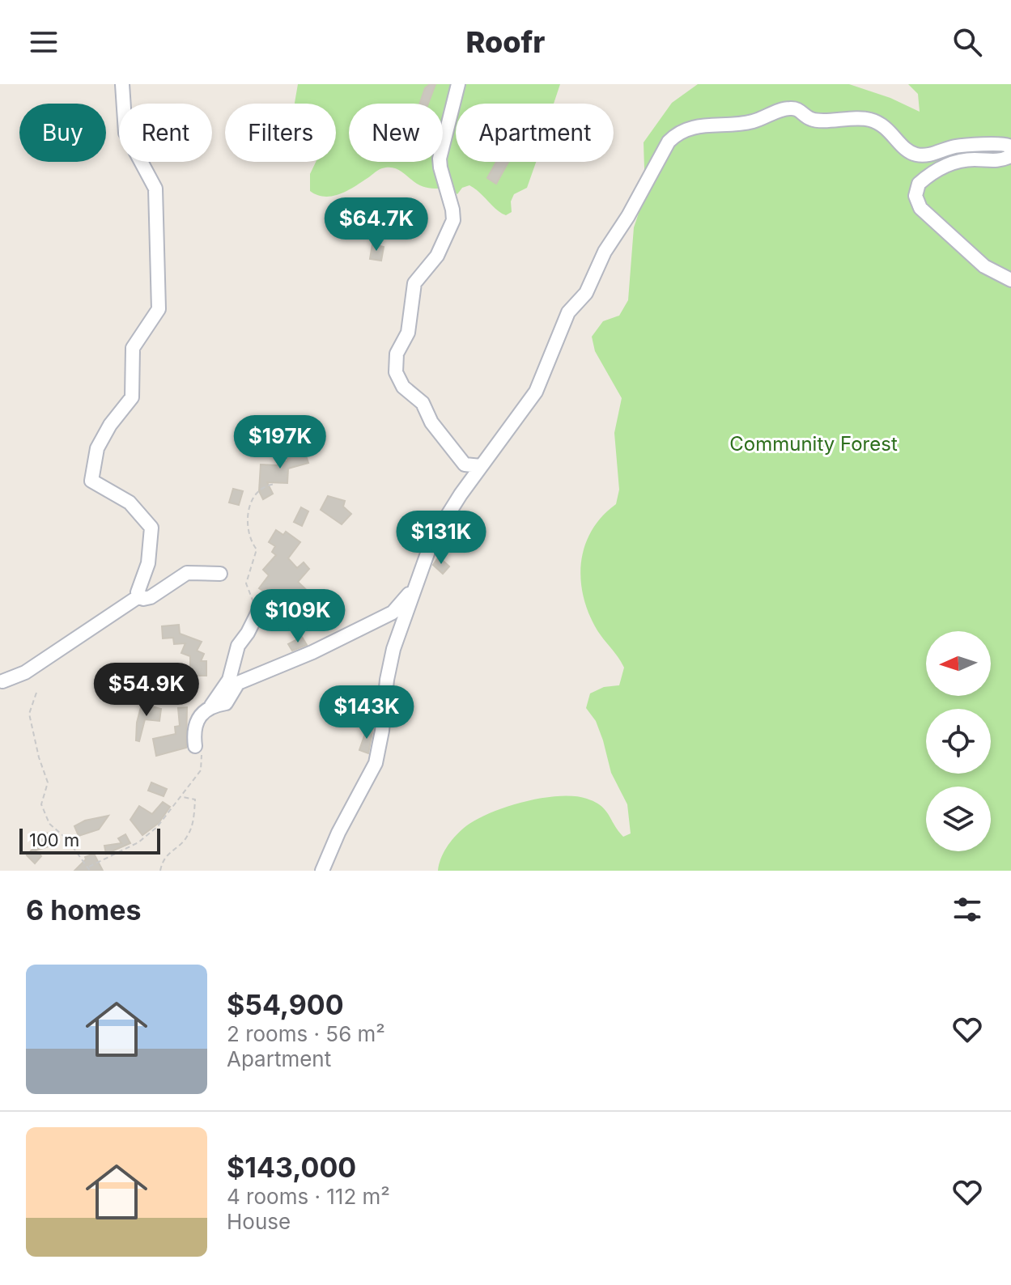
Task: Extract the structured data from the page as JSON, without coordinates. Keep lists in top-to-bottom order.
{
  "parks": ["Community Forest"],
  "scale_bar": "100 m",
  "north": "left",
  "page": {
    "header": "Roofr",
    "chip": [
      "Buy",
      "Rent",
      "Filters",
      "New",
      "Apartment"
    ],
    "price": [
      "$64.7K",
      "$197K",
      "$131K",
      "$109K",
      "$54.9K",
      "$143K"
    ],
    "scale": "100 m",
    "heading": "6 homes",
    "list": [
      {
        "name": "$54,900",
        "note": "2 rooms · 56 m² · Apartment"
      },
      {
        "name": "$143,000",
        "note": "4 rooms · 112 m² · House"
      }
    ]
  }
}
